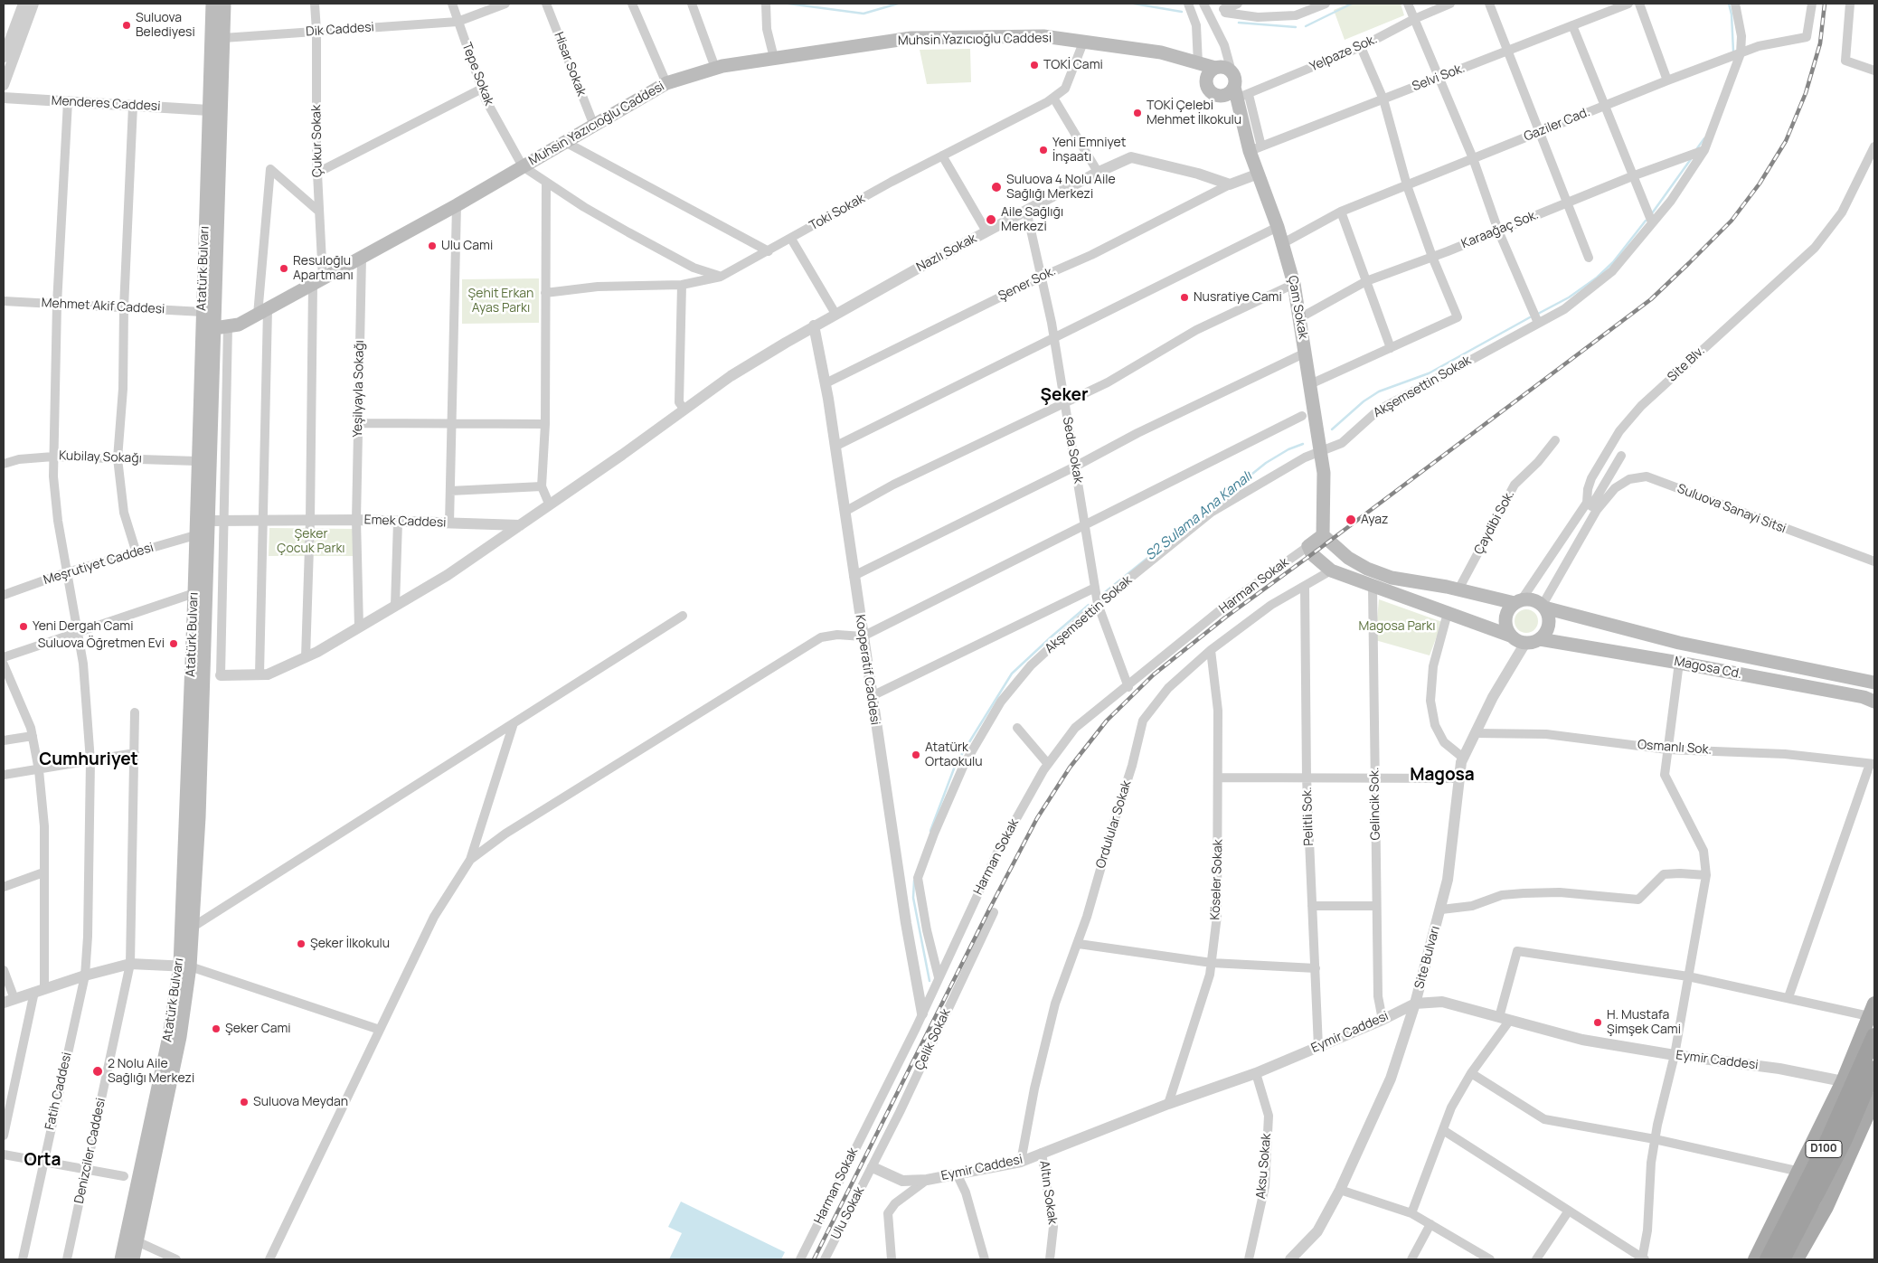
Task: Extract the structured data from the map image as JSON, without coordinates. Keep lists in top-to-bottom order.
{
  "streets": {
    "highway": ["D100"],
    "main road": [
      "Muhsin Yazıcıoğlu Caddesi",
      "Atatürk Bulvarı",
      "Çam Sokak",
      "Magosa Cd."
    ],
    "street": [
      "Dik Caddesi",
      "Yelpaze Sok.",
      "Hisar Sokak",
      "Tepe Sokak",
      "Selvi Sok.",
      "Menderes Caddesi",
      "Gaziler Cad.",
      "Çukur Sokak",
      "Toki Sokak",
      "Karaağaç Sok.",
      "Nazlı Sokak",
      "Şener Sok.",
      "Mehmet Akif Caddesi",
      "Site Blv.",
      "Akşemsettin Sokak",
      "Yeşilyayla Sokağı",
      "Seda Sokak",
      "Kubilay Sokağı",
      "Suluova Sanayi Sitsi",
      "Emek Caddesi",
      "Çaydibi Sok.",
      "Meşrutiyet Caddesi",
      "Harman Sokak",
      "Kooperatif Caddesi",
      "Osmanlı Sok.",
      "Gelincik Sok.",
      "Pelitli Sok.",
      "Ordulular Sokak",
      "Köseler Sokak",
      "Site Bulvarı",
      "Eymir Caddesi",
      "Çelik Sokak",
      "Fatih Caddesi",
      "Denizciler Caddesi",
      "Aksu Sokak",
      "Altın Sokak",
      "Ulu Sokak"
    ]
  },
  "crossings": [
    ["Dik Caddesi", "Tepe Sokak"],
    ["Dik Caddesi", "Çukur Sokak"],
    ["Dik Caddesi", "Atatürk Bulvarı"],
    ["Muhsin Yazıcıoğlu Caddesi", "Yelpaze Sok."],
    ["Muhsin Yazıcıoğlu Caddesi", "Hisar Sokak"],
    ["Muhsin Yazıcıoğlu Caddesi", "Tepe Sokak"],
    ["Muhsin Yazıcıoğlu Caddesi", "Çukur Sokak"],
    ["Muhsin Yazıcıoğlu Caddesi", "Toki Sokak"],
    ["Muhsin Yazıcıoğlu Caddesi", "Atatürk Bulvarı"],
    ["Muhsin Yazıcıoğlu Caddesi", "Çam Sokak"],
    ["Muhsin Yazıcıoğlu Caddesi", "Yeşilyayla Sokağı"],
    ["Yelpaze Sok.", "Çam Sokak"],
    ["Selvi Sok.", "Çam Sokak"],
    ["Menderes Caddesi", "Atatürk Bulvarı"],
    ["Menderes Caddesi", "Fatih Caddesi"],
    ["Gaziler Cad.", "Çam Sokak"],
    ["Gaziler Cad.", "Akşemsettin Sokak"],
    ["Çukur Sokak", "Nazlı Sokak"],
    ["Çukur Sokak", "Emek Caddesi"],
    ["Karaağaç Sok.", "Çam Sokak"],
    ["Karaağaç Sok.", "Akşemsettin Sokak"],
    ["Nazlı Sokak", "Şener Sok."],
    ["Nazlı Sokak", "Yeşilyayla Sokağı"],
    ["Nazlı Sokak", "Seda Sokak"],
    ["Nazlı Sokak", "Emek Caddesi"],
    ["Nazlı Sokak", "Kooperatif Caddesi"],
    ["Atatürk Bulvarı", "Mehmet Akif Caddesi"],
    ["Atatürk Bulvarı", "Kubilay Sokağı"],
    ["Atatürk Bulvarı", "Emek Caddesi"],
    ["Atatürk Bulvarı", "Meşrutiyet Caddesi"],
    ["Şener Sok.", "Seda Sokak"],
    ["Şener Sok.", "Kooperatif Caddesi"],
    ["Mehmet Akif Caddesi", "Fatih Caddesi"],
    ["Çam Sokak", "Akşemsettin Sokak"],
    ["Site Blv.", "Suluova Sanayi Sitsi"],
    ["Site Blv.", "Magosa Cd."],
    ["Site Blv.", "Site Bulvarı"],
    ["Akşemsettin Sokak", "Seda Sokak"],
    ["Akşemsettin Sokak", "Harman Sokak"],
    ["Yeşilyayla Sokağı", "Emek Caddesi"],
    ["Seda Sokak", "Harman Sokak"],
    ["Kubilay Sokağı", "Fatih Caddesi"],
    ["Meşrutiyet Caddesi", "Fatih Caddesi"],
    ["Harman Sokak", "Kooperatif Caddesi"],
    ["Magosa Cd.", "Site Bulvarı"],
    ["Osmanlı Sok.", "Site Bulvarı"],
    ["Gelincik Sok.", "Eymir Caddesi"],
    ["Pelitli Sok.", "Ordulular Sokak"],
    ["Pelitli Sok.", "Eymir Caddesi"],
    ["Ordulular Sokak", "Köseler Sokak"],
    ["Ordulular Sokak", "Eymir Caddesi"],
    ["Köseler Sokak", "Eymir Caddesi"],
    ["Site Bulvarı", "Eymir Caddesi"],
    ["Eymir Caddesi", "Çelik Sokak"],
    ["Eymir Caddesi", "Aksu Sokak"],
    ["Eymir Caddesi", "Altın Sokak"],
    ["Eymir Caddesi", "Ulu Sokak"],
    ["Çelik Sokak", "Ulu Sokak"]
  ],
  "districts": [
    "Şeker",
    "Cumhuriyet",
    "Magosa",
    "Orta"
  ],
  "water": ["S2 Sulama Ana Kanalı"],
  "parks": ["Şehit Erkan Ayas Parkı", "Şeker Çocuk Parkı", "Magosa Parkı"],
  "places": [
    "Suluova Belediyesi",
    "TOKİ Cami",
    "TOKİ Çelebi Mehmet İlkokulu",
    "Yeni Emniyet İnşaatı",
    "Suluova 4 Nolu Aile Sağlığı Merkezi",
    "Aile Sağlığı Merkezi",
    "Ulu Cami",
    "Resuloğlu Apartmanı",
    "Nusratiye Cami",
    "Ayaz",
    "Yeni Dergah Cami",
    "Suluova Öğretmen Evi",
    "Atatürk Ortaokulu",
    "Şeker İlkokulu",
    "H. Mustafa Şimşek Cami",
    "Şeker Cami",
    "2 Nolu Aile Sağlığı Merkezi",
    "Suluova Meydan"
  ]
}
